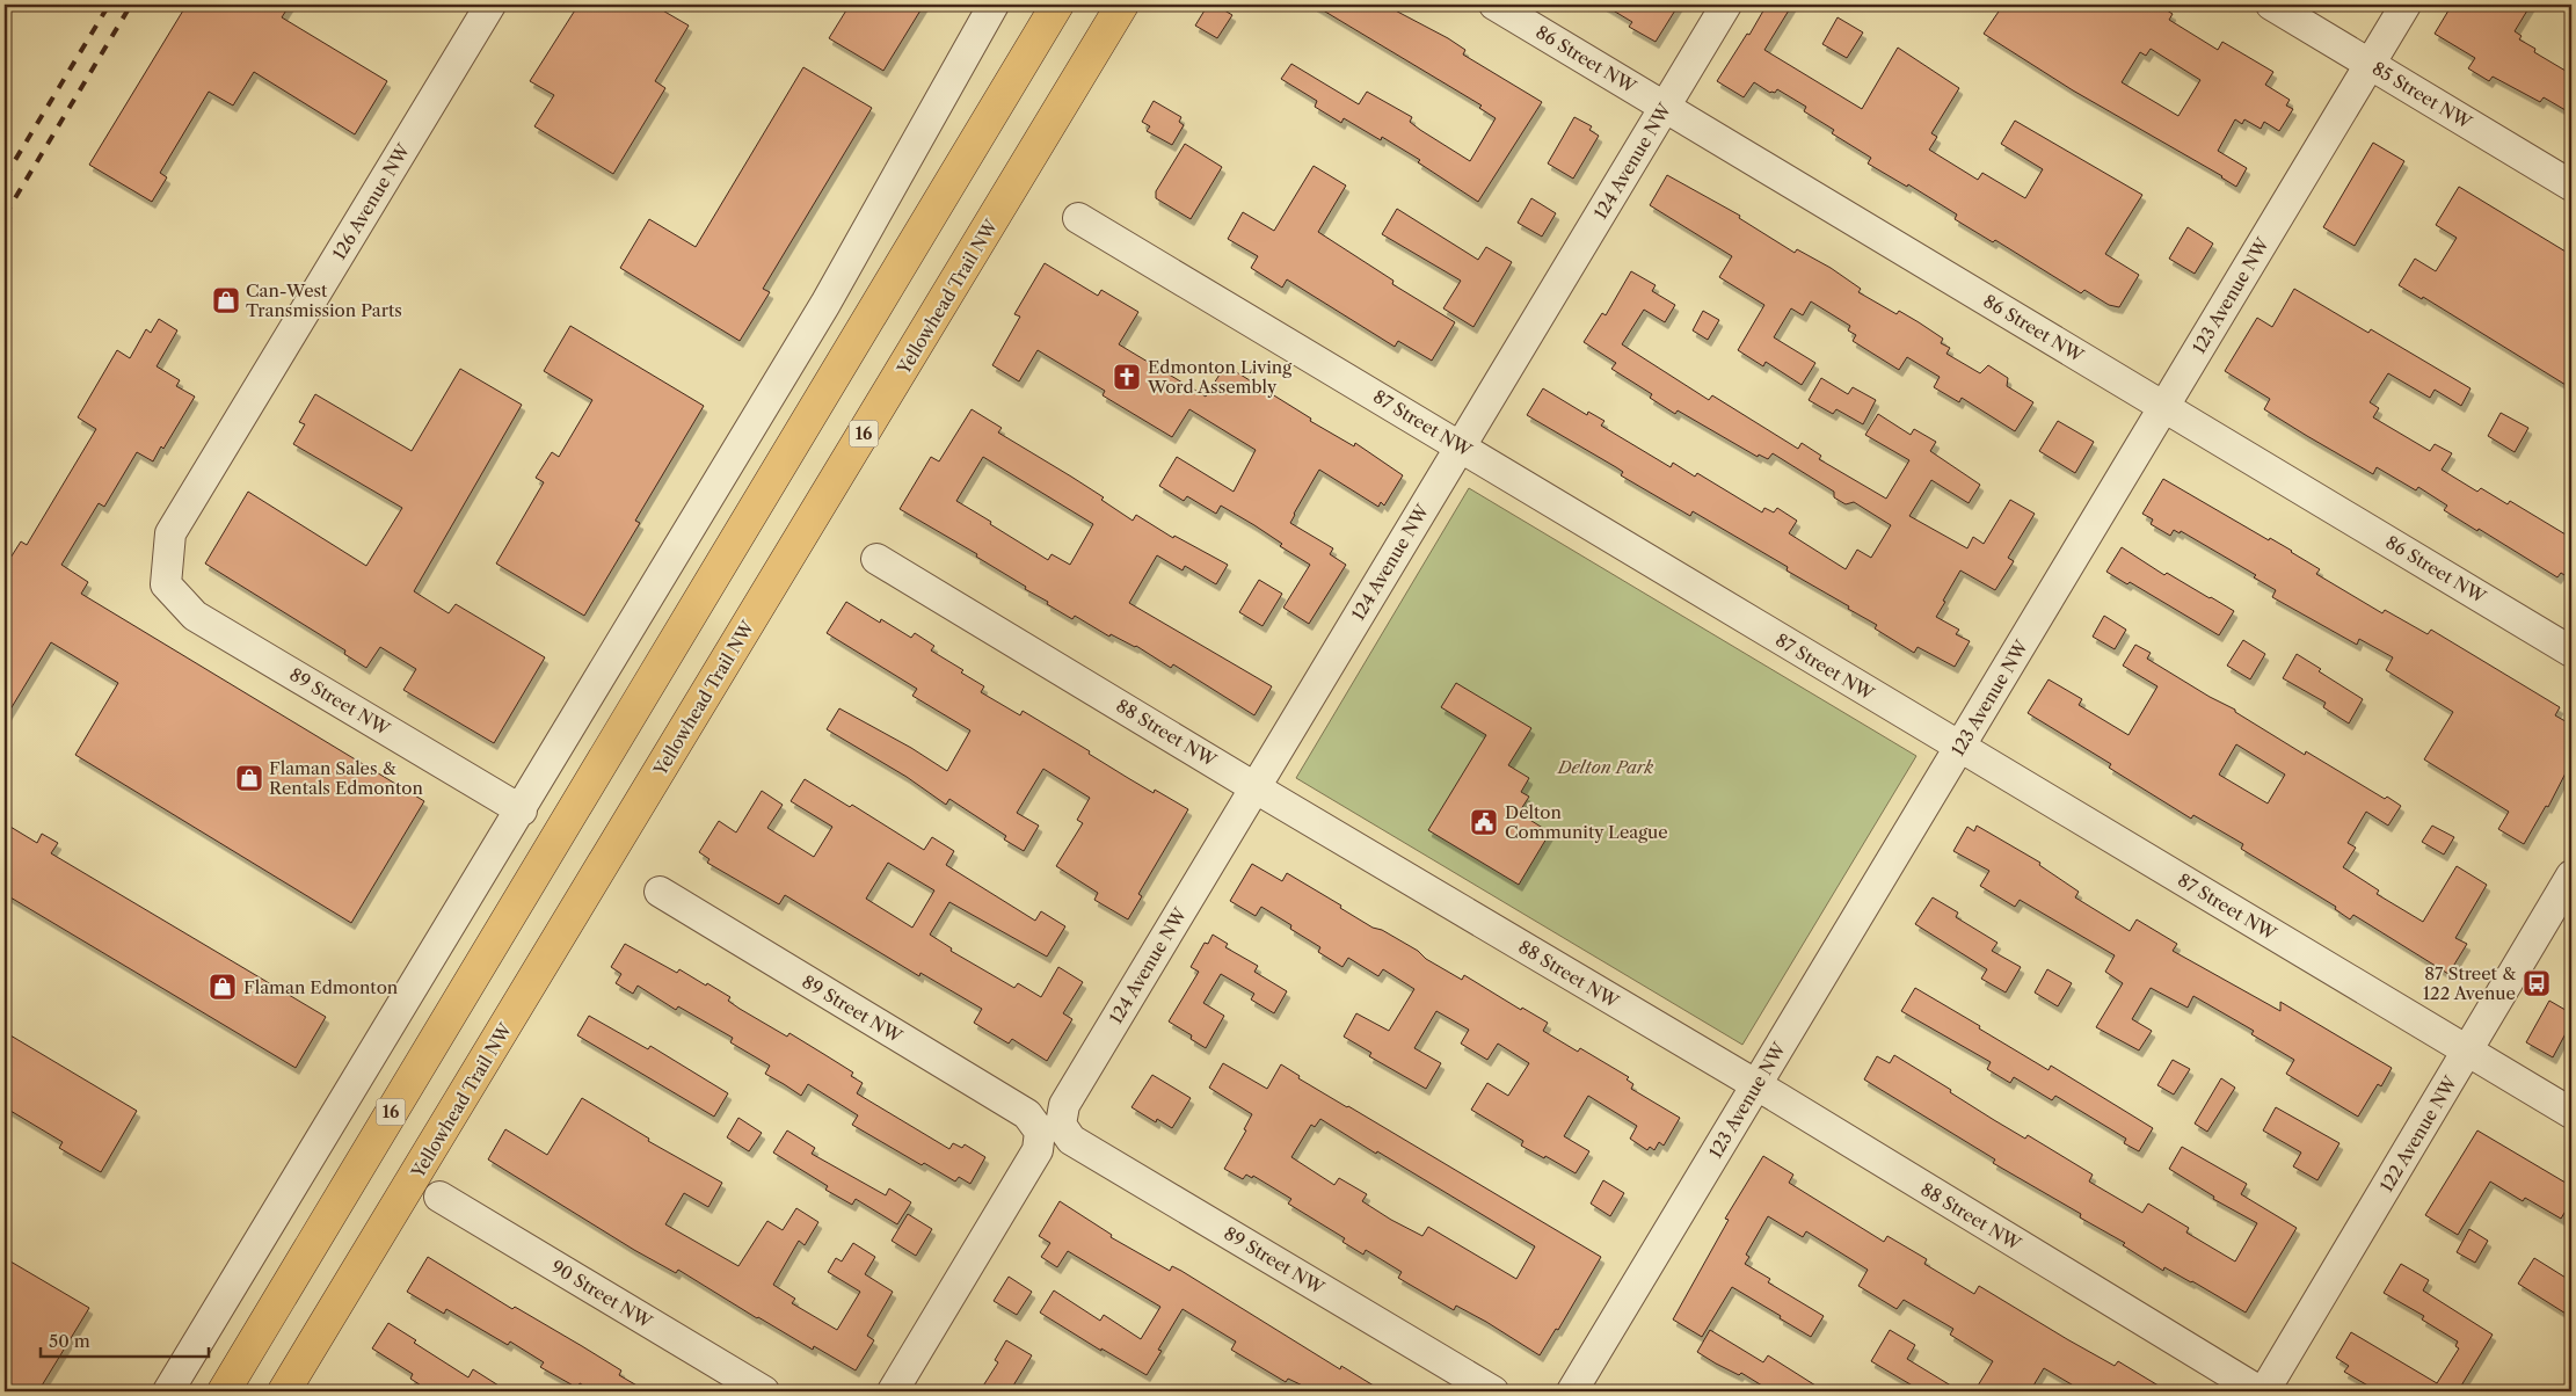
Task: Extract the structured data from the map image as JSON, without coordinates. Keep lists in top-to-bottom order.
{
  "streets": {
    "highway": ["Yellowhead Trail NW", "16"],
    "street": [
      "86 Street NW",
      "85 Street NW",
      "124 Avenue NW",
      "126 Avenue NW",
      "123 Avenue NW",
      "87 Street NW",
      "89 Street NW",
      "88 Street NW",
      "122 Avenue NW",
      "90 Street NW"
    ]
  },
  "crossings": [
    ["86 Street NW", "124 Avenue NW"],
    ["86 Street NW", "123 Avenue NW"],
    ["85 Street NW", "123 Avenue NW"],
    ["124 Avenue NW", "87 Street NW"],
    ["124 Avenue NW", "89 Street NW"],
    ["124 Avenue NW", "88 Street NW"],
    ["126 Avenue NW", "89 Street NW"],
    ["123 Avenue NW", "87 Street NW"],
    ["123 Avenue NW", "88 Street NW"],
    ["87 Street NW", "122 Avenue NW"]
  ],
  "parks": ["Delton Park"],
  "places": {
    "shop": ["Can-West Transmission Parts", "Flaman Sales & Rentals Edmonton", "Flaman Edmonton"],
    "church": ["Edmonton Living Word Assembly"],
    "public building": ["Delton Community League"],
    "bus stop": ["87 Street & 122 Avenue"]
  },
  "scale_bar": "50 m"
}
